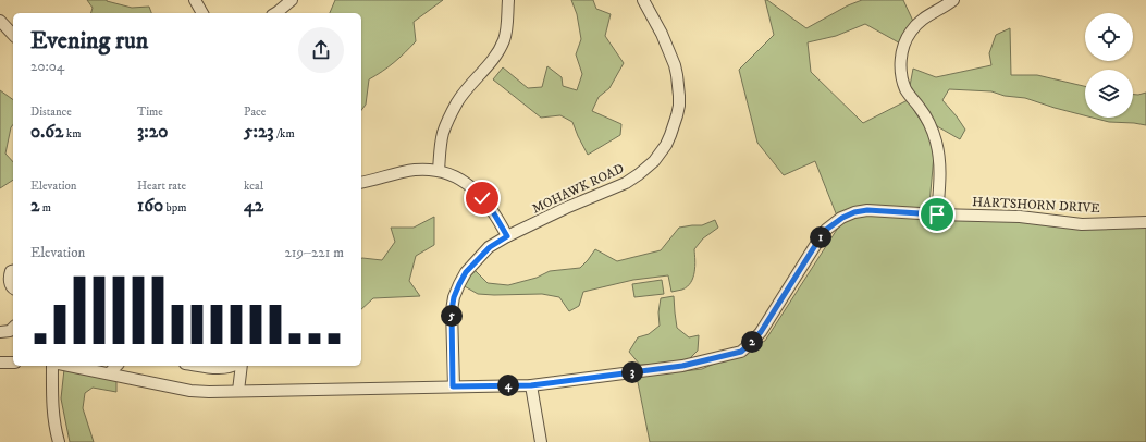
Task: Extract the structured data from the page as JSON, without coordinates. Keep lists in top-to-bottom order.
{
  "streets": {
    "street": ["MOHAWK ROAD", "HARTSHORN DRIVE"]
  },
  "crossings": [
    ["MOHAWK ROAD", "HARTSHORN DRIVE"]
  ],
  "page": {
    "heading": ["Evening run", "20:04"],
    "stats": [
      ["Distance", "0.62 km"],
      ["Time", "3:20"],
      ["Pace", "5:23 /km"],
      ["Elevation", "2 m"],
      ["Heart rate", "160 bpm"],
      ["kcal", "42"]
    ],
    "pins": [
      "1",
      "5",
      "2",
      "3",
      "4"
    ],
    "chart": ["Elevation", "219–221 m"]
  }
}
